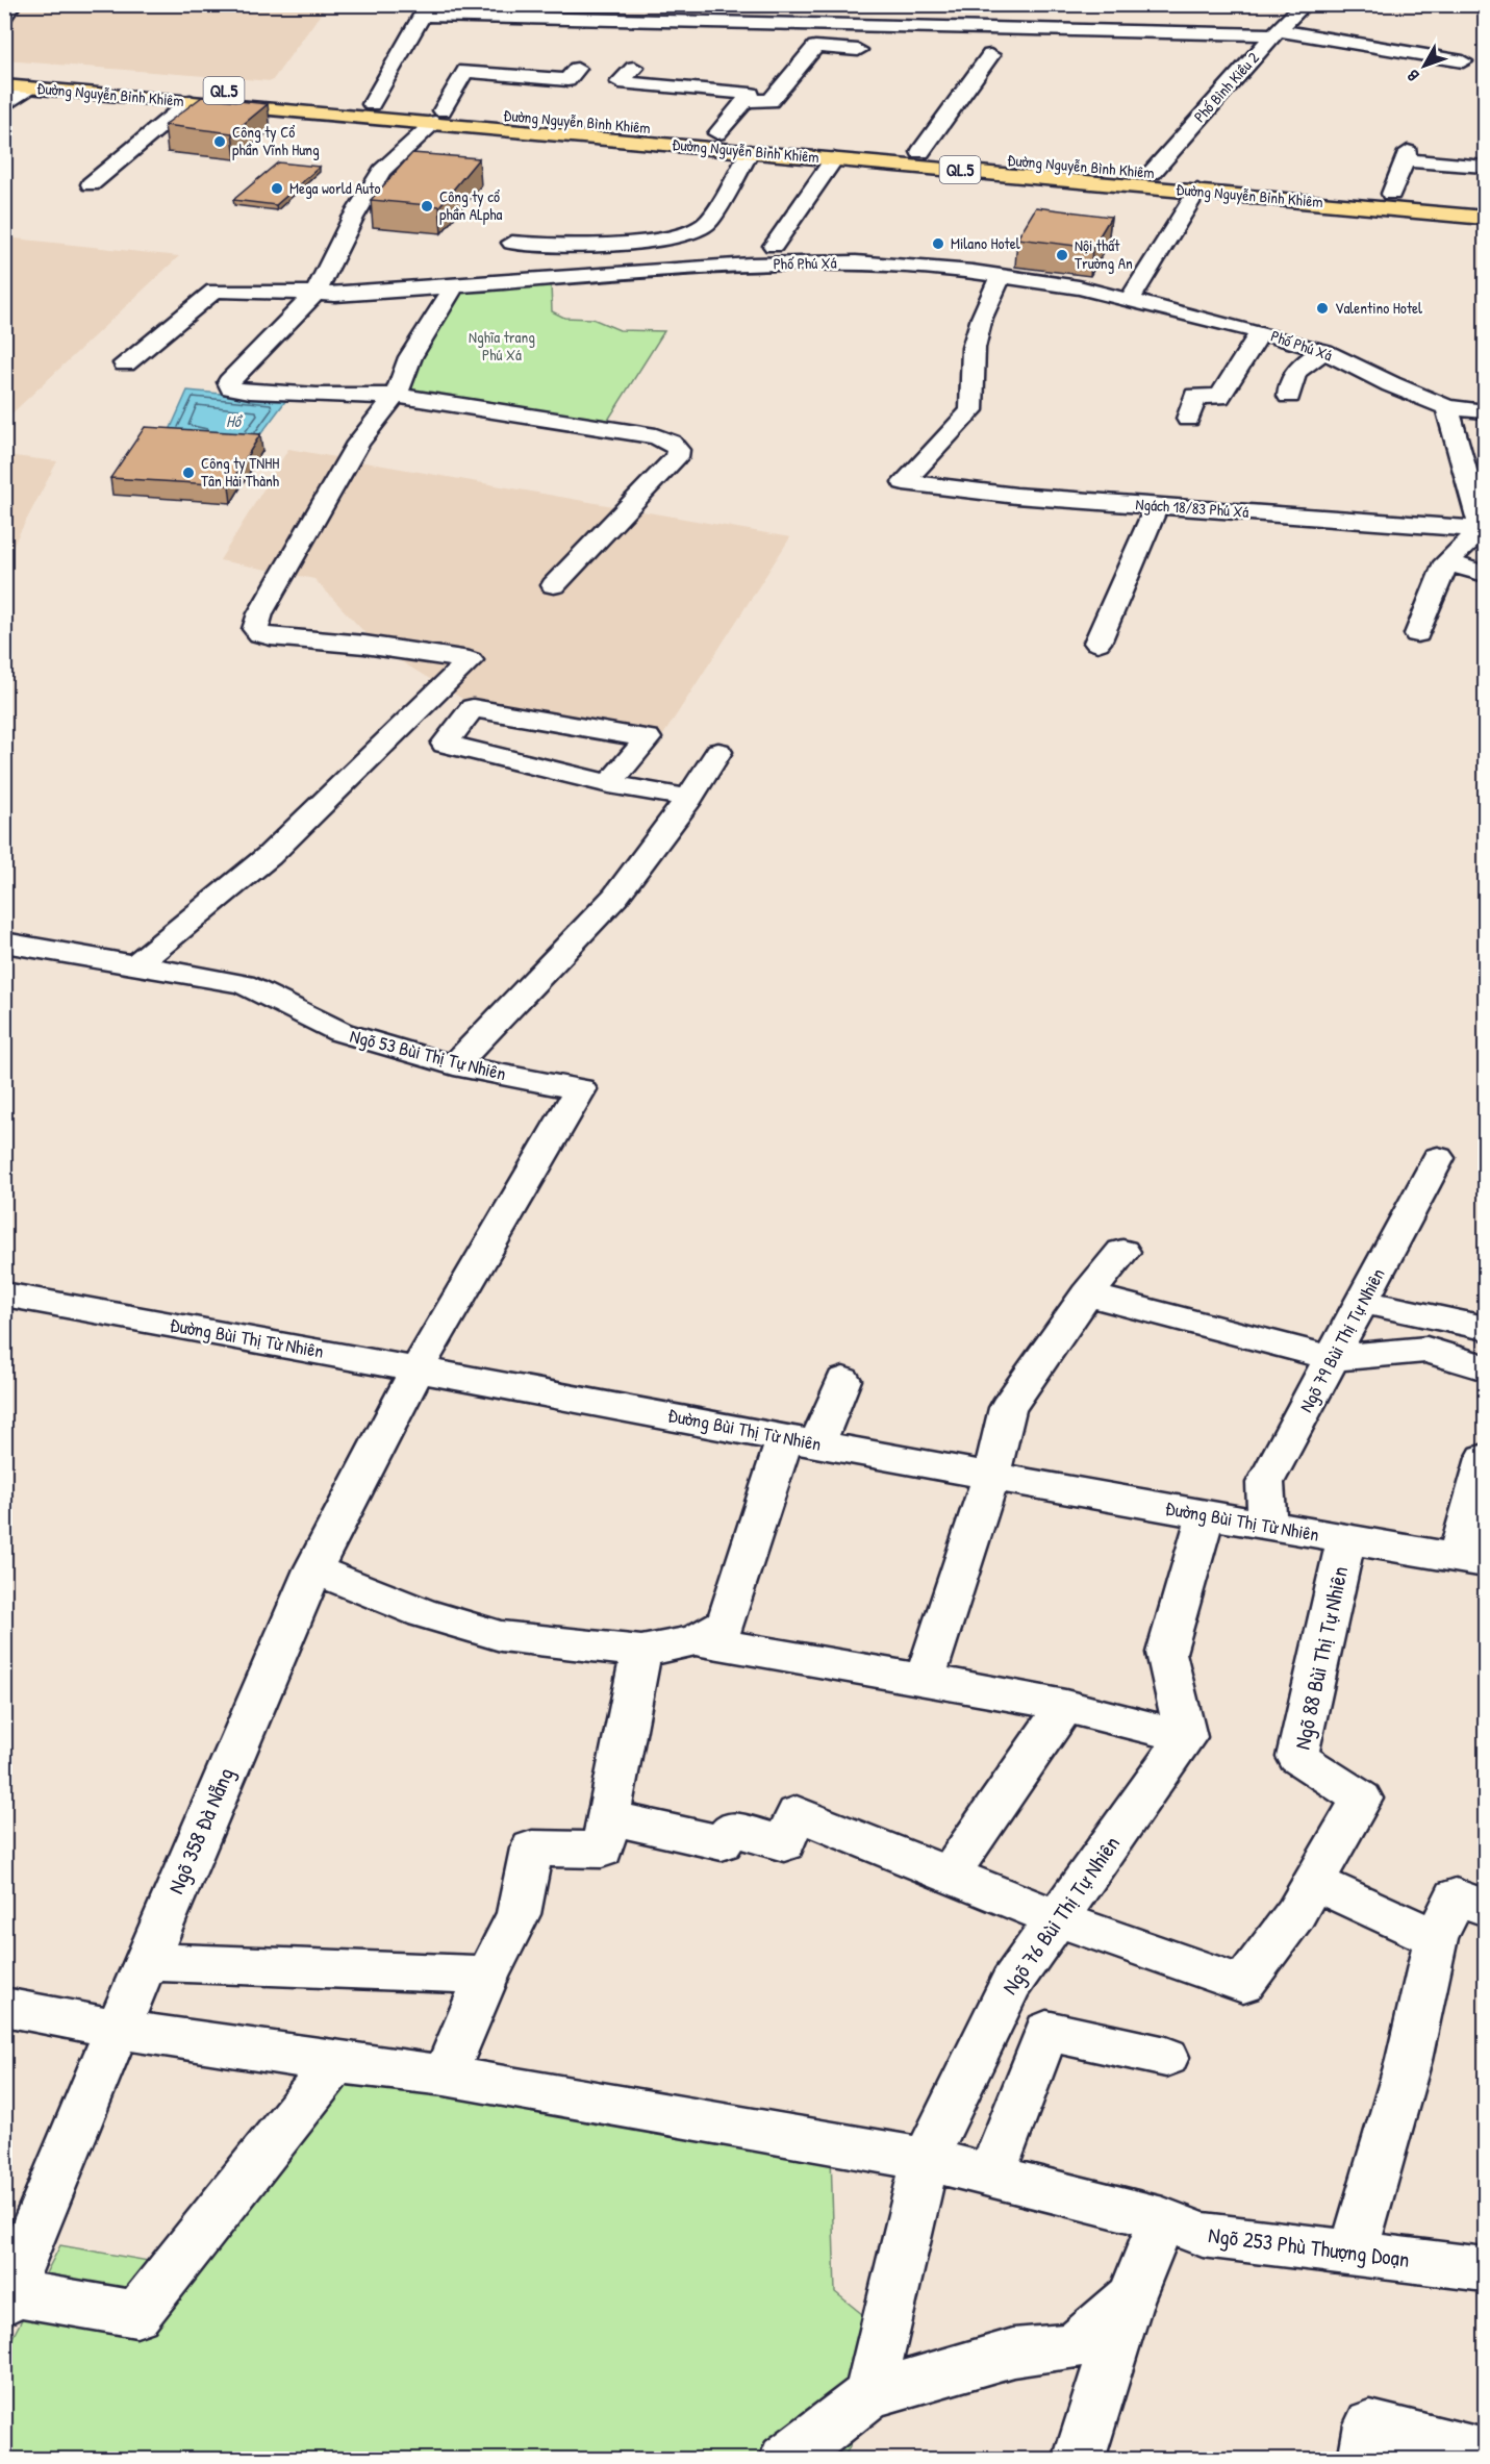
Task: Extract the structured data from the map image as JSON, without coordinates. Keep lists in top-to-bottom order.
{
  "streets": {
    "highway": ["QL.5", "Đường Nguyễn Bỉnh Khiêm", "Đường Nguyễn Bình Khiêm"],
    "street": [
      "Phố Bình Kiều 2",
      "Phố Phú Xá",
      "Ngách 18/83 Phú Xá",
      "Ngõ 53 Bùi Thị Tự Nhiên",
      "Đường Bùi Thị Từ Nhiên",
      "Ngõ 79 Bùi Thị Tự Nhiên",
      "Ngõ 88 Bùi Thị Tự Nhiên",
      "Ngõ 358 Đà Nẵng",
      "Ngõ 76 Bùi Thị Tự Nhiên",
      "Ngõ 253 Phù Thượng Doạn"
    ]
  },
  "crossings": [
    ["Phố Bình Kiều 2", "Đường Nguyễn Bình Khiêm"],
    ["Đường Nguyễn Bỉnh Khiêm", "Đường Nguyễn Bình Khiêm"],
    ["Phố Phú Xá", "Ngách 18/83 Phú Xá"],
    ["Ngõ 53 Bùi Thị Tự Nhiên", "Đường Bùi Thị Từ Nhiên"],
    ["Ngõ 53 Bùi Thị Tự Nhiên", "Ngõ 358 Đà Nẵng"],
    ["Đường Bùi Thị Từ Nhiên", "Ngõ 79 Bùi Thị Tự Nhiên"],
    ["Đường Bùi Thị Từ Nhiên", "Ngõ 88 Bùi Thị Tự Nhiên"],
    ["Đường Bùi Thị Từ Nhiên", "Ngõ 358 Đà Nẵng"],
    ["Ngõ 358 Đà Nẵng", "Ngõ 253 Phù Thượng Doạn"],
    ["Ngõ 76 Bùi Thị Tự Nhiên", "Ngõ 253 Phù Thượng Doạn"]
  ],
  "water": ["Hồ"],
  "parks": ["Nghĩa trang Phú Xá"],
  "places": [
    "Công ty Cổ phần Vĩnh Hưng",
    "Mega world Auto",
    "Công ty cổ phần ALpha",
    "Milano Hotel",
    "Nội thất Trường An",
    "Valentino Hotel",
    "Công ty TNHH Tân Hải Thành"
  ],
  "north": "bottom left"
}
